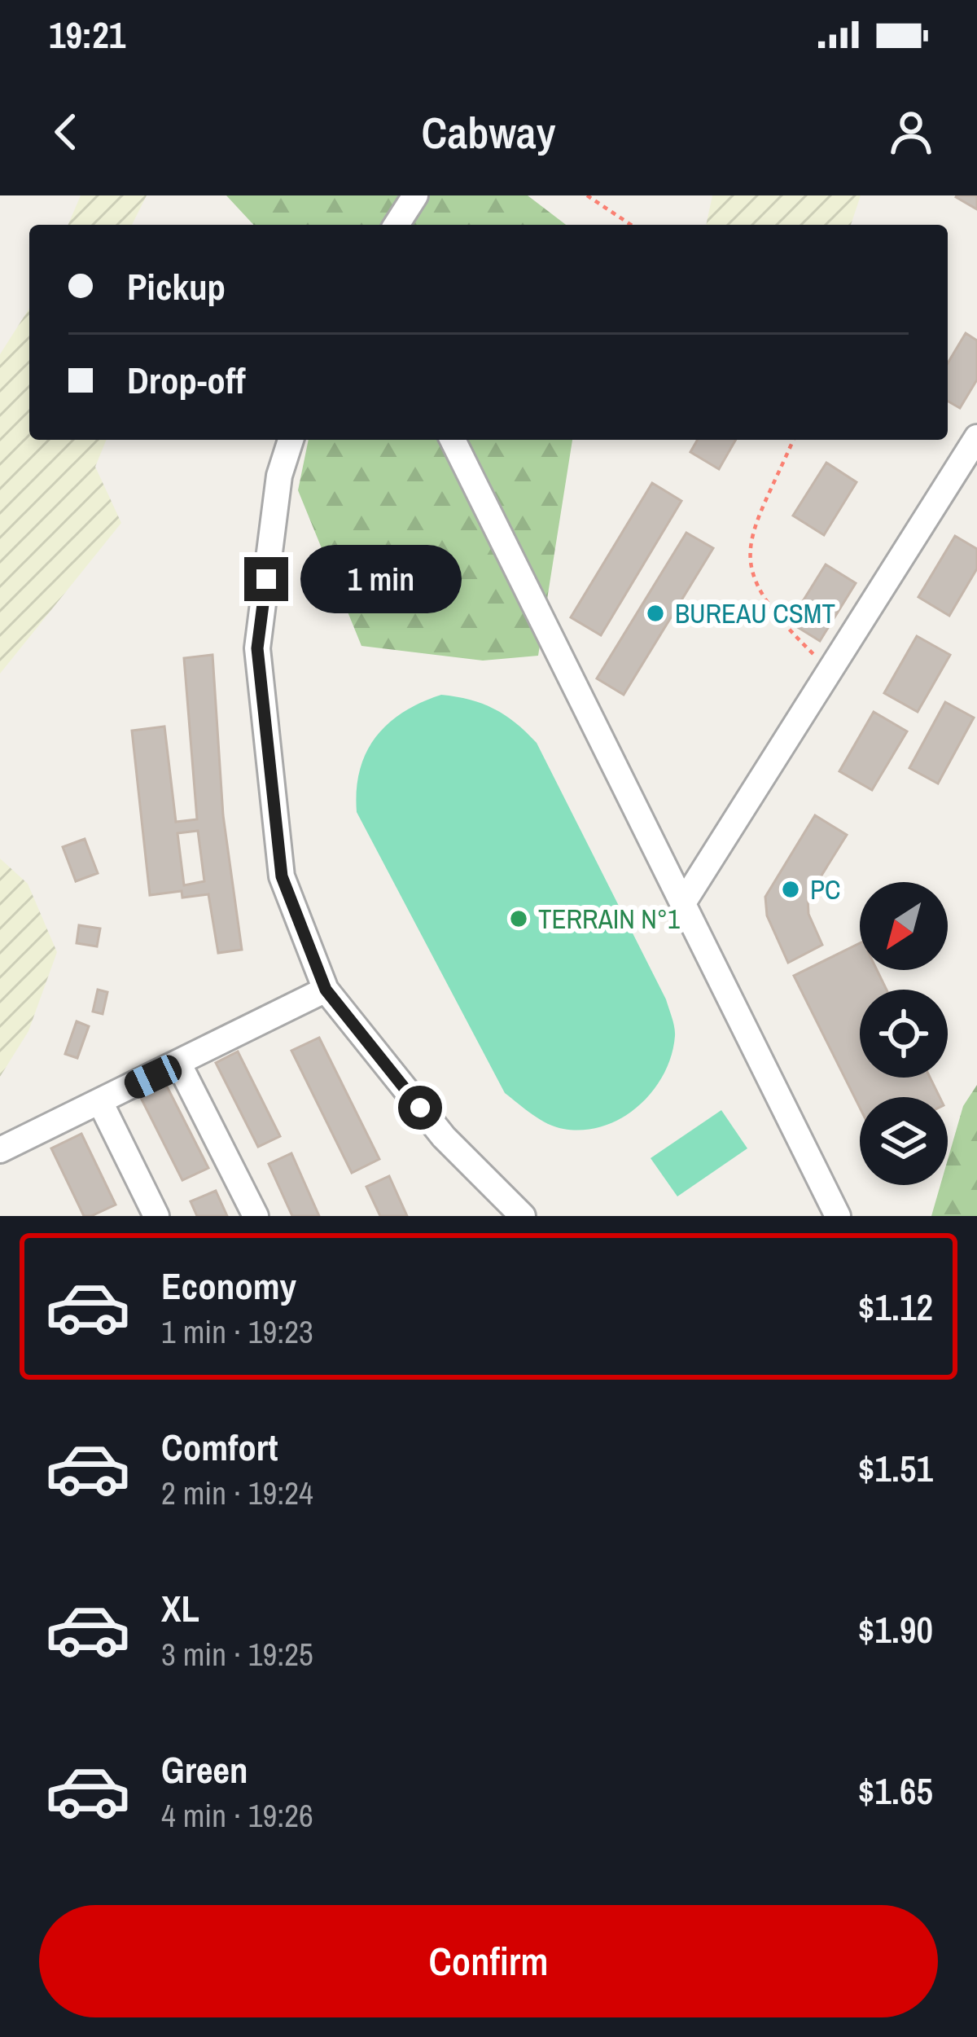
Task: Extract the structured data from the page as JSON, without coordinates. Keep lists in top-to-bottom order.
{
  "places": ["BUREAU CSMT", "PC", "TERRAIN N°1"],
  "north": "bottom left",
  "page": {
    "status": "19:21",
    "header": "Cabway",
    "banner": ["Pickup", "Drop-off"],
    "bubble": "1 min",
    "list": [
      {
        "name": "Economy",
        "note": "1 min · 19:23",
        "value": "$1.12"
      },
      {
        "name": "Comfort",
        "note": "2 min · 19:24",
        "value": "$1.51"
      },
      {
        "name": "XL",
        "note": "3 min · 19:25",
        "value": "$1.90"
      },
      {
        "name": "Green",
        "note": "4 min · 19:26",
        "value": "$1.65"
      }
    ],
    "buttons": "Confirm"
  }
}
